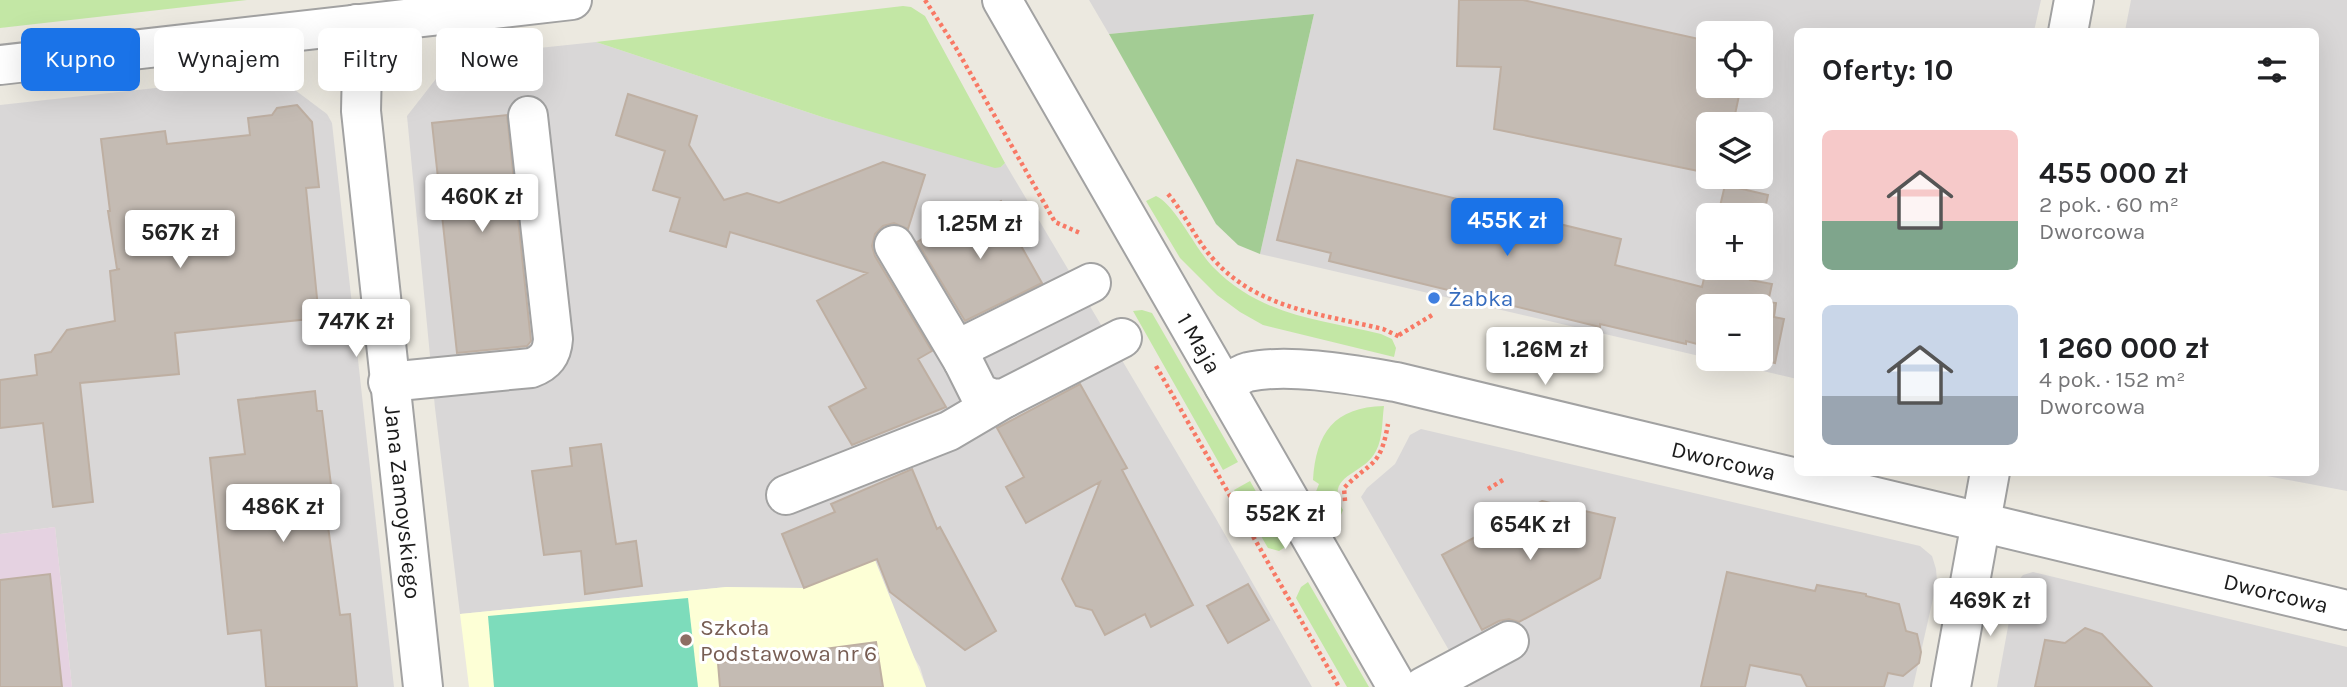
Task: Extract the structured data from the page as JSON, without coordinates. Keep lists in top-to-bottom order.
{
  "streets": {
    "street": ["1 Maja", "Dworcowa", "Jana Zamoyskiego"]
  },
  "crossings": [
    ["1 Maja", "Dworcowa"]
  ],
  "places": ["Żabka", "Szkoła Podstawowa nr 6"],
  "page": {
    "map_buttons": ["+", "−"],
    "chip": [
      "Kupno",
      "Wynajem",
      "Filtry",
      "Nowe"
    ],
    "heading": "Oferty: 10",
    "list": [
      {
        "name": "455 000 zł",
        "note": "2 pok. · 60 m² · Dworcowa"
      },
      {
        "name": "1 260 000 zł",
        "note": "4 pok. · 152 m² · Dworcowa"
      }
    ],
    "price": [
      "460K zł",
      "455K zł",
      "1.25M zł",
      "567K zł",
      "747K zł",
      "1.26M zł",
      "486K zł",
      "552K zł",
      "654K zł",
      "469K zł"
    ]
  }
}
